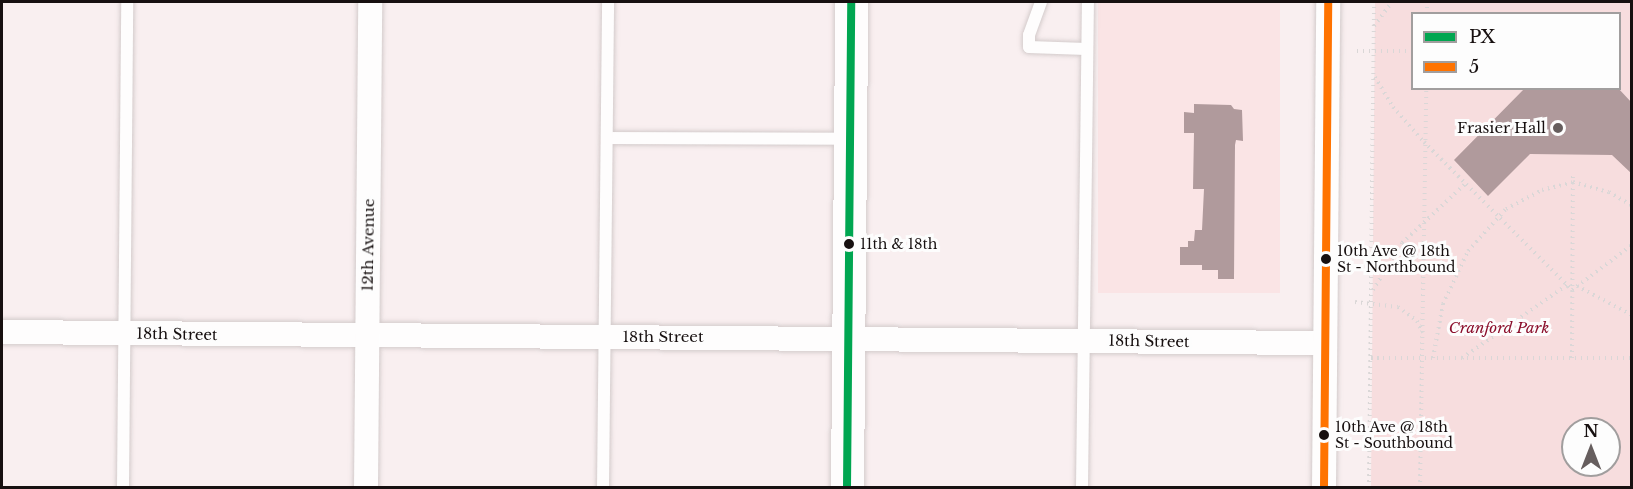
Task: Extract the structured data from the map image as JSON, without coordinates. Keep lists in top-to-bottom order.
{
  "streets": {
    "street": ["12th Avenue", "18th Street"]
  },
  "crossings": [
    ["12th Avenue", "18th Street"]
  ],
  "parks": ["Cranford Park"],
  "places": [
    "Frasier Hall",
    "11th & 18th",
    "10th Ave @ 18th St - Northbound",
    "10th Ave @ 18th St - Southbound"
  ],
  "lines": ["transit line PX", "transit line 5"],
  "legend": ["PX", "5"],
  "north": "top"
}
